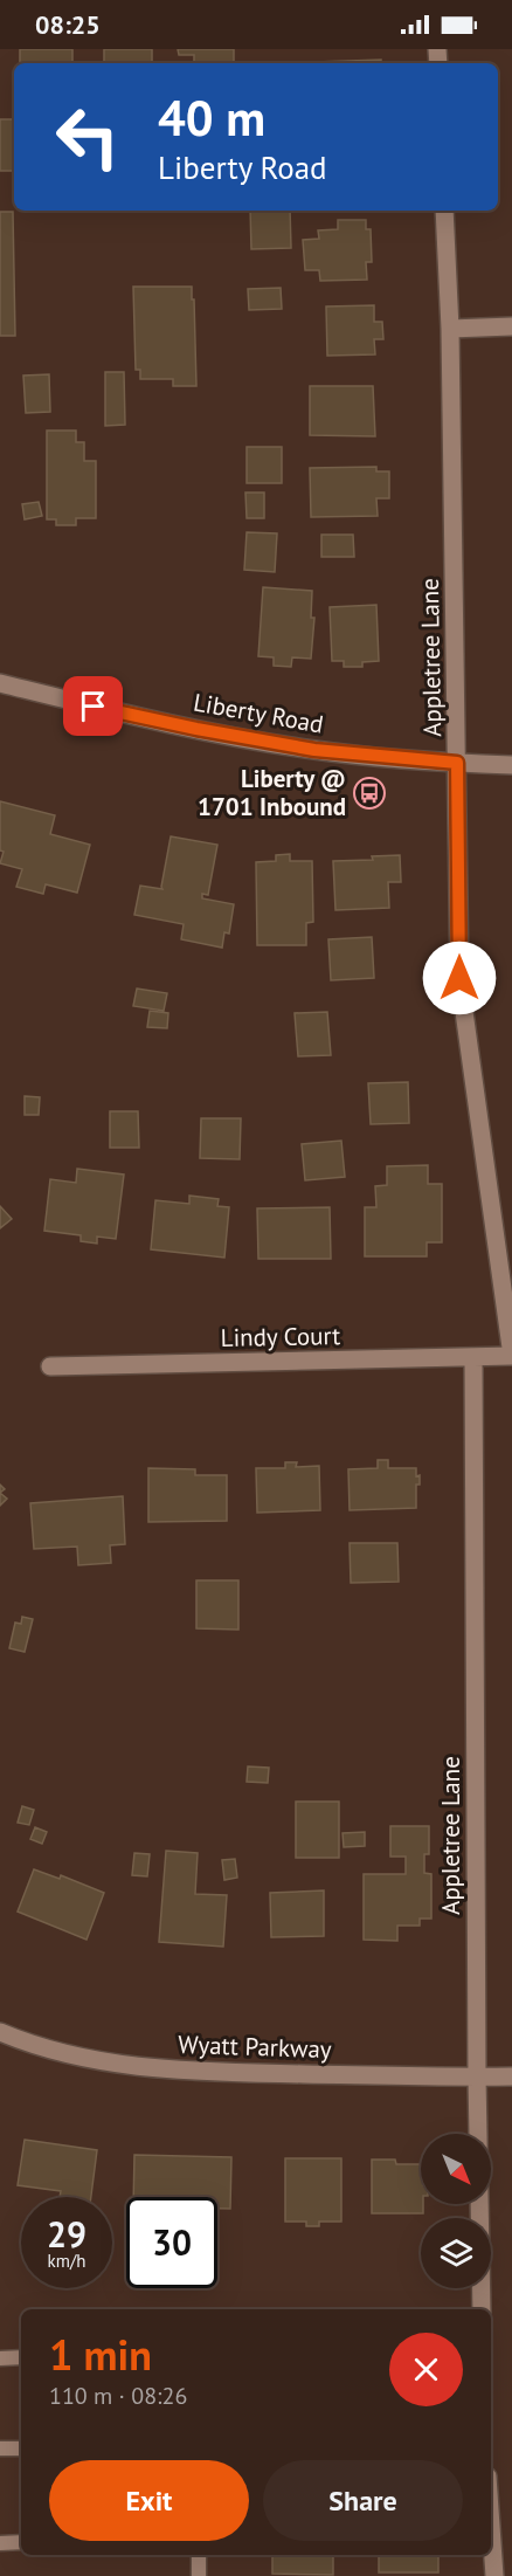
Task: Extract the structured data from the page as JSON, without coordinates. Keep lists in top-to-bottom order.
{
  "streets": {
    "street": [
      "Appletree Lane",
      "Liberty Road",
      "Lindy Court",
      "Wyatt Parkway"
    ]
  },
  "crossings": [
    ["Appletree Lane", "Liberty Road"],
    ["Appletree Lane", "Lindy Court"],
    ["Appletree Lane", "Wyatt Parkway"]
  ],
  "places": {
    "bus stop": ["Liberty @ 1701 Inbound"]
  },
  "north": "bottom right",
  "page": {
    "status": "08:25",
    "turn": ["40 m", "Liberty Road"],
    "speed": "29 km/h",
    "limit": "30",
    "heading": ["1 min", "110 m · 08:26"],
    "buttons": ["Exit", "Share"]
  }
}
